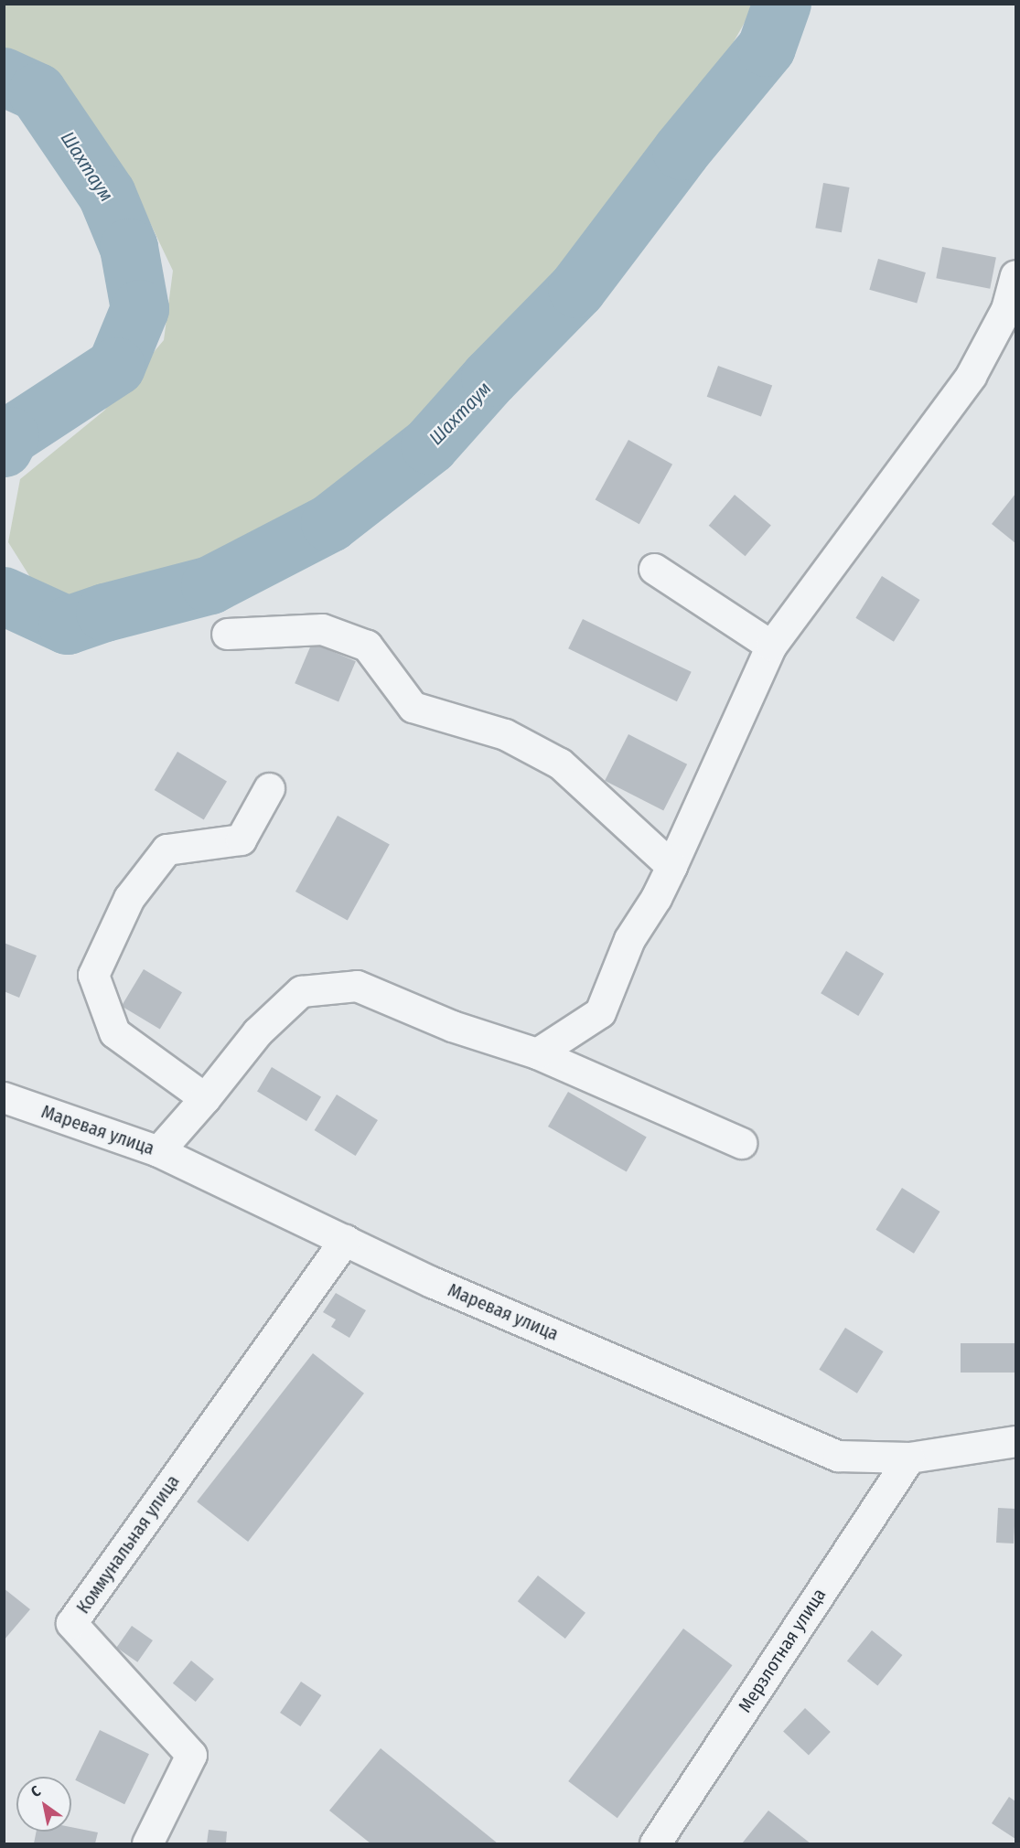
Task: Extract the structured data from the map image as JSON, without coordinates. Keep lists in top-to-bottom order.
{
  "streets": {
    "street": ["Маревая улица", "Коммунальная улица", "Мерзлотная улица"]
  },
  "crossings": [
    ["Маревая улица", "Коммунальная улица"],
    ["Маревая улица", "Мерзлотная улица"]
  ],
  "water": ["Шахтаум"],
  "north": "top left"
}
